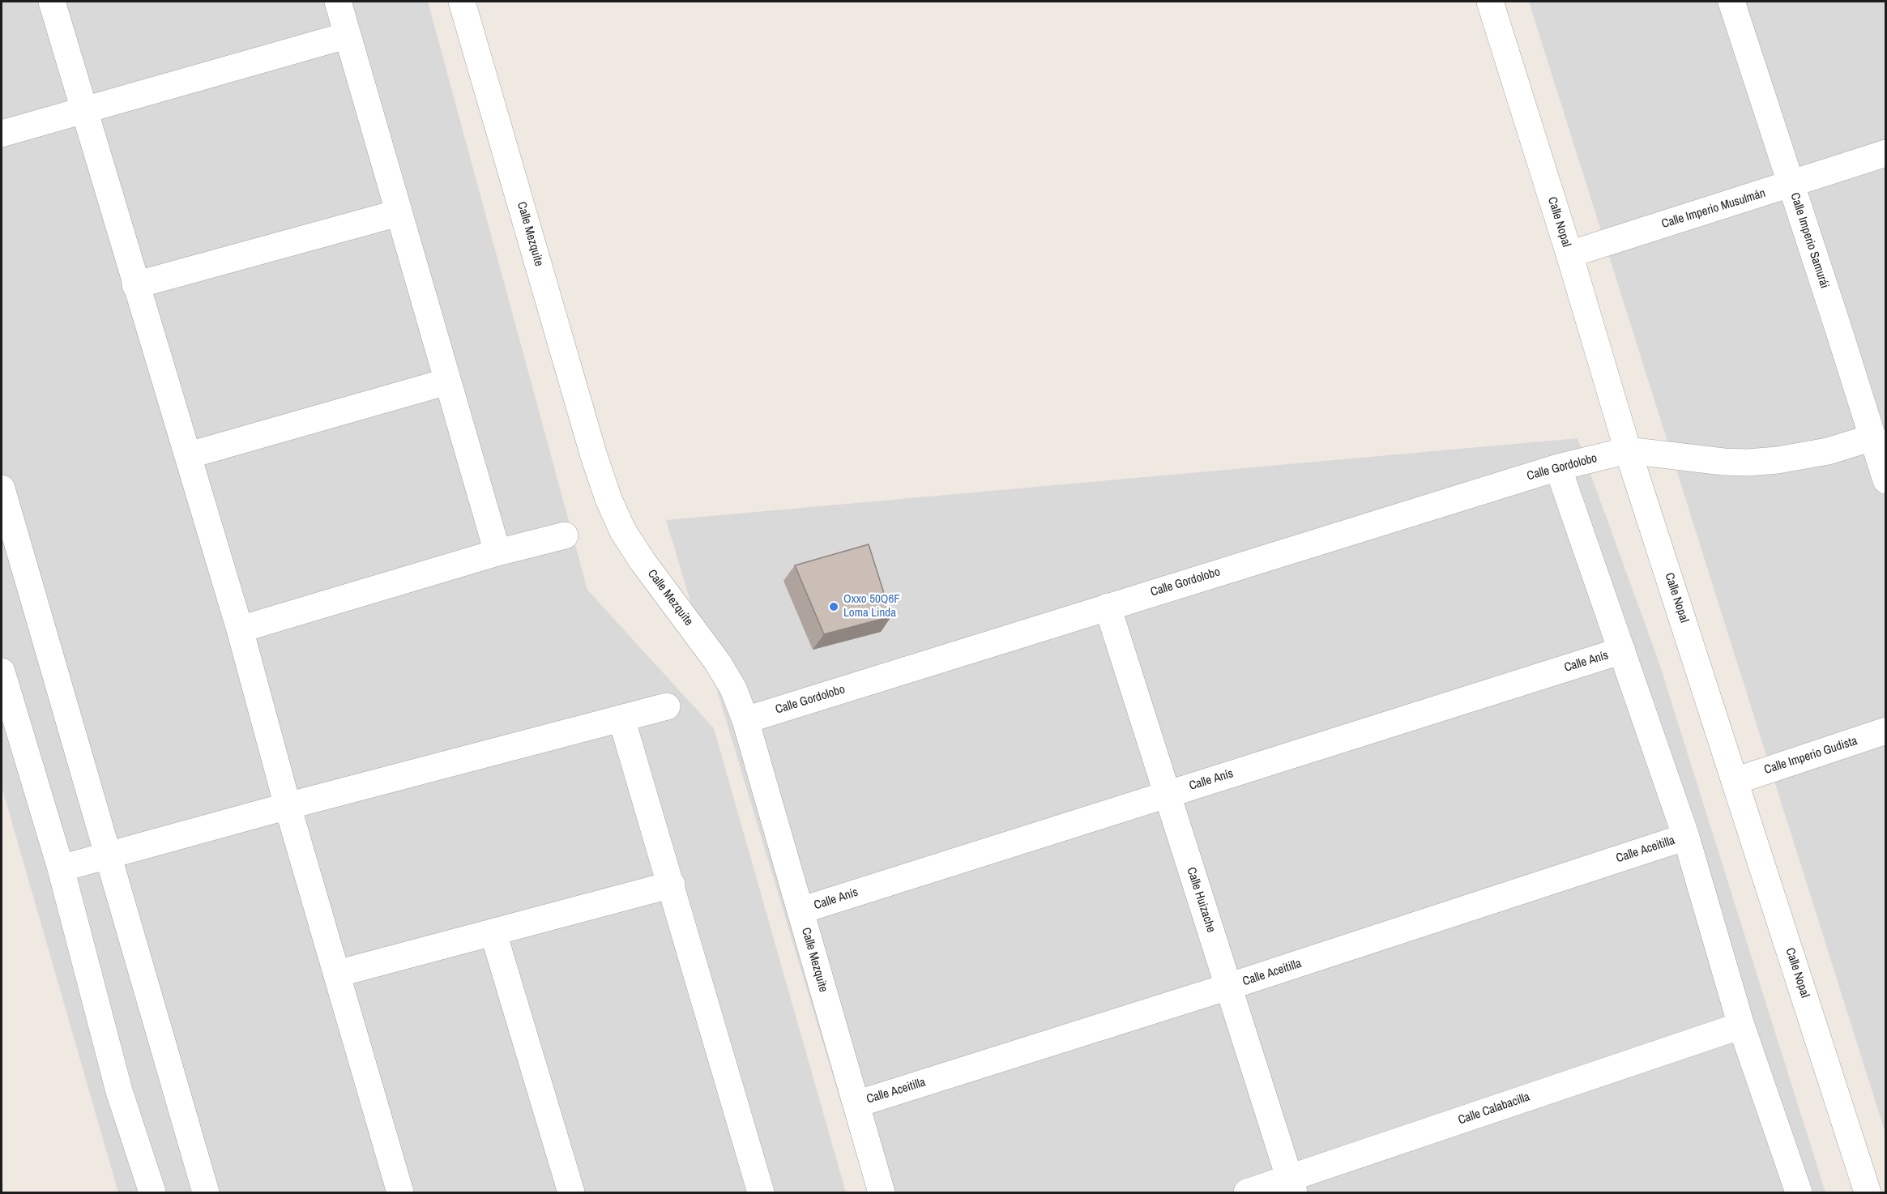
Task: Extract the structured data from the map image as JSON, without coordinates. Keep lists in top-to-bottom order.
{
  "streets": {
    "street": [
      "Calle Imperio Musulmán",
      "Calle Nopal",
      "Calle Mezquite",
      "Calle Imperio Samurái",
      "Calle Gordolobo",
      "Calle Anís",
      "Calle Imperio Gudista",
      "Calle Aceitilla",
      "Calle Huizache",
      "Calle Calabacilla"
    ]
  },
  "crossings": [
    ["Calle Imperio Musulmán", "Calle Nopal"],
    ["Calle Imperio Musulmán", "Calle Imperio Samurái"],
    ["Calle Nopal", "Calle Gordolobo"],
    ["Calle Nopal", "Calle Imperio Gudista"],
    ["Calle Mezquite", "Calle Gordolobo"],
    ["Calle Mezquite", "Calle Anís"],
    ["Calle Mezquite", "Calle Aceitilla"],
    ["Calle Gordolobo", "Calle Huizache"],
    ["Calle Anís", "Calle Huizache"],
    ["Calle Aceitilla", "Calle Huizache"],
    ["Calle Huizache", "Calle Calabacilla"]
  ],
  "places": ["Oxxo 50Q6F Loma Linda"]
}
